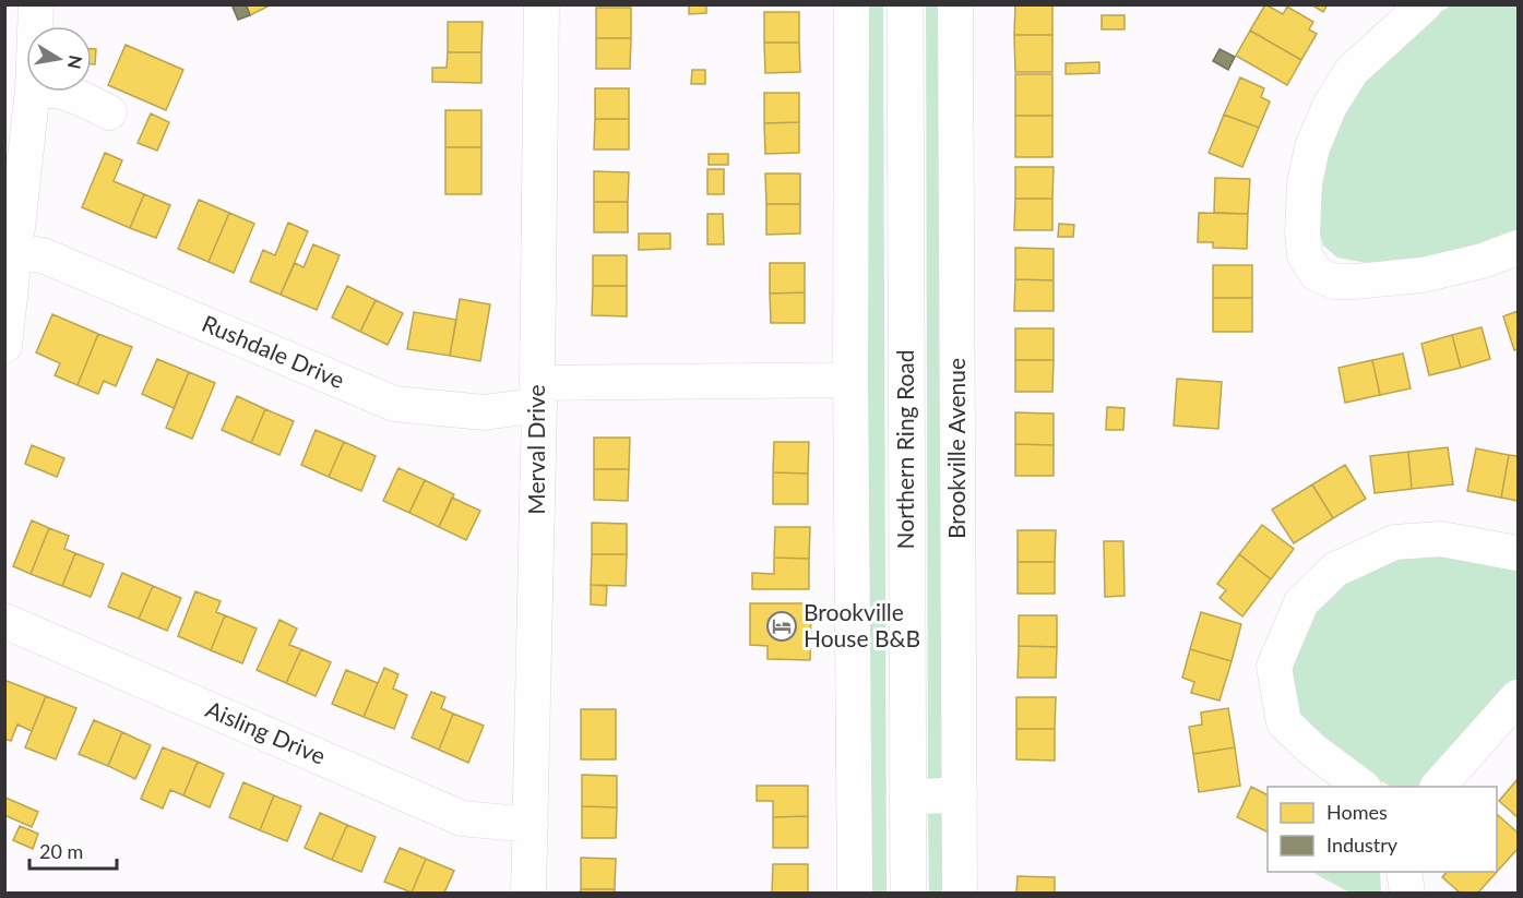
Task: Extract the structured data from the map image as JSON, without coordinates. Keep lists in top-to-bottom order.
{
  "streets": {
    "main road": ["Northern Ring Road"],
    "street": [
      "Rushdale Drive",
      "Brookville Avenue",
      "Merval Drive",
      "Aisling Drive"
    ]
  },
  "crossings": [
    ["Rushdale Drive", "Merval Drive"],
    ["Merval Drive", "Aisling Drive"]
  ],
  "places": {
    "hotel": ["Brookville House B&B"]
  },
  "legend": ["Homes", "Industry"],
  "scale_bar": "20 m",
  "north": "right"
}
